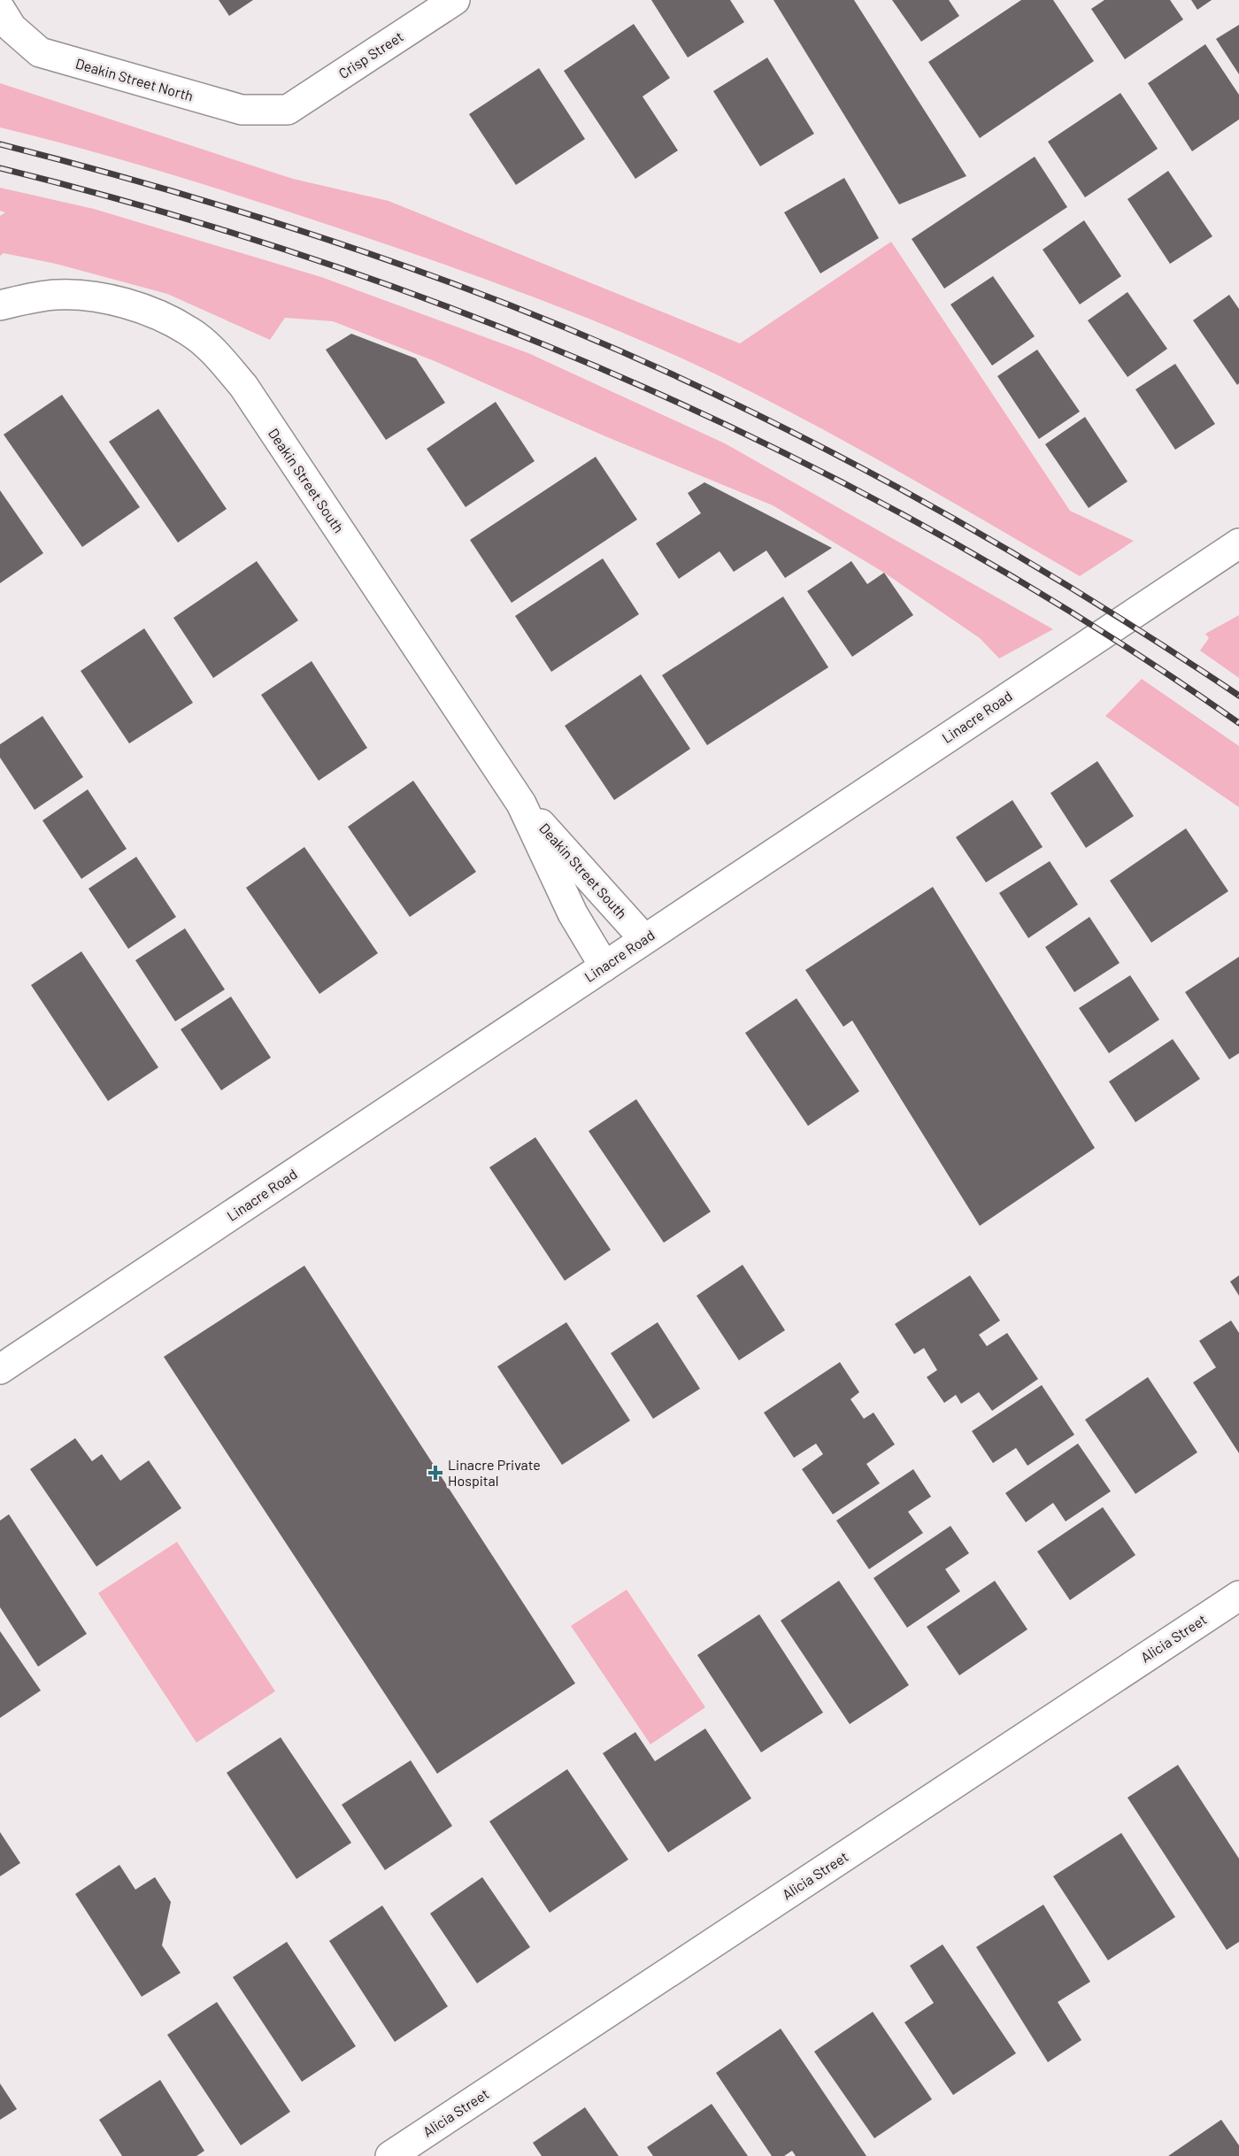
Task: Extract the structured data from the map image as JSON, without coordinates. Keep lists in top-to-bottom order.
{
  "streets": {
    "street": [
      "Crisp Street",
      "Deakin Street North",
      "Deakin Street South",
      "Linacre Road",
      "Alicia Street"
    ]
  },
  "crossings": [
    ["Crisp Street", "Deakin Street North"],
    ["Deakin Street South", "Linacre Road"]
  ],
  "places": {
    "health": ["Linacre Private Hospital"]
  }
}
